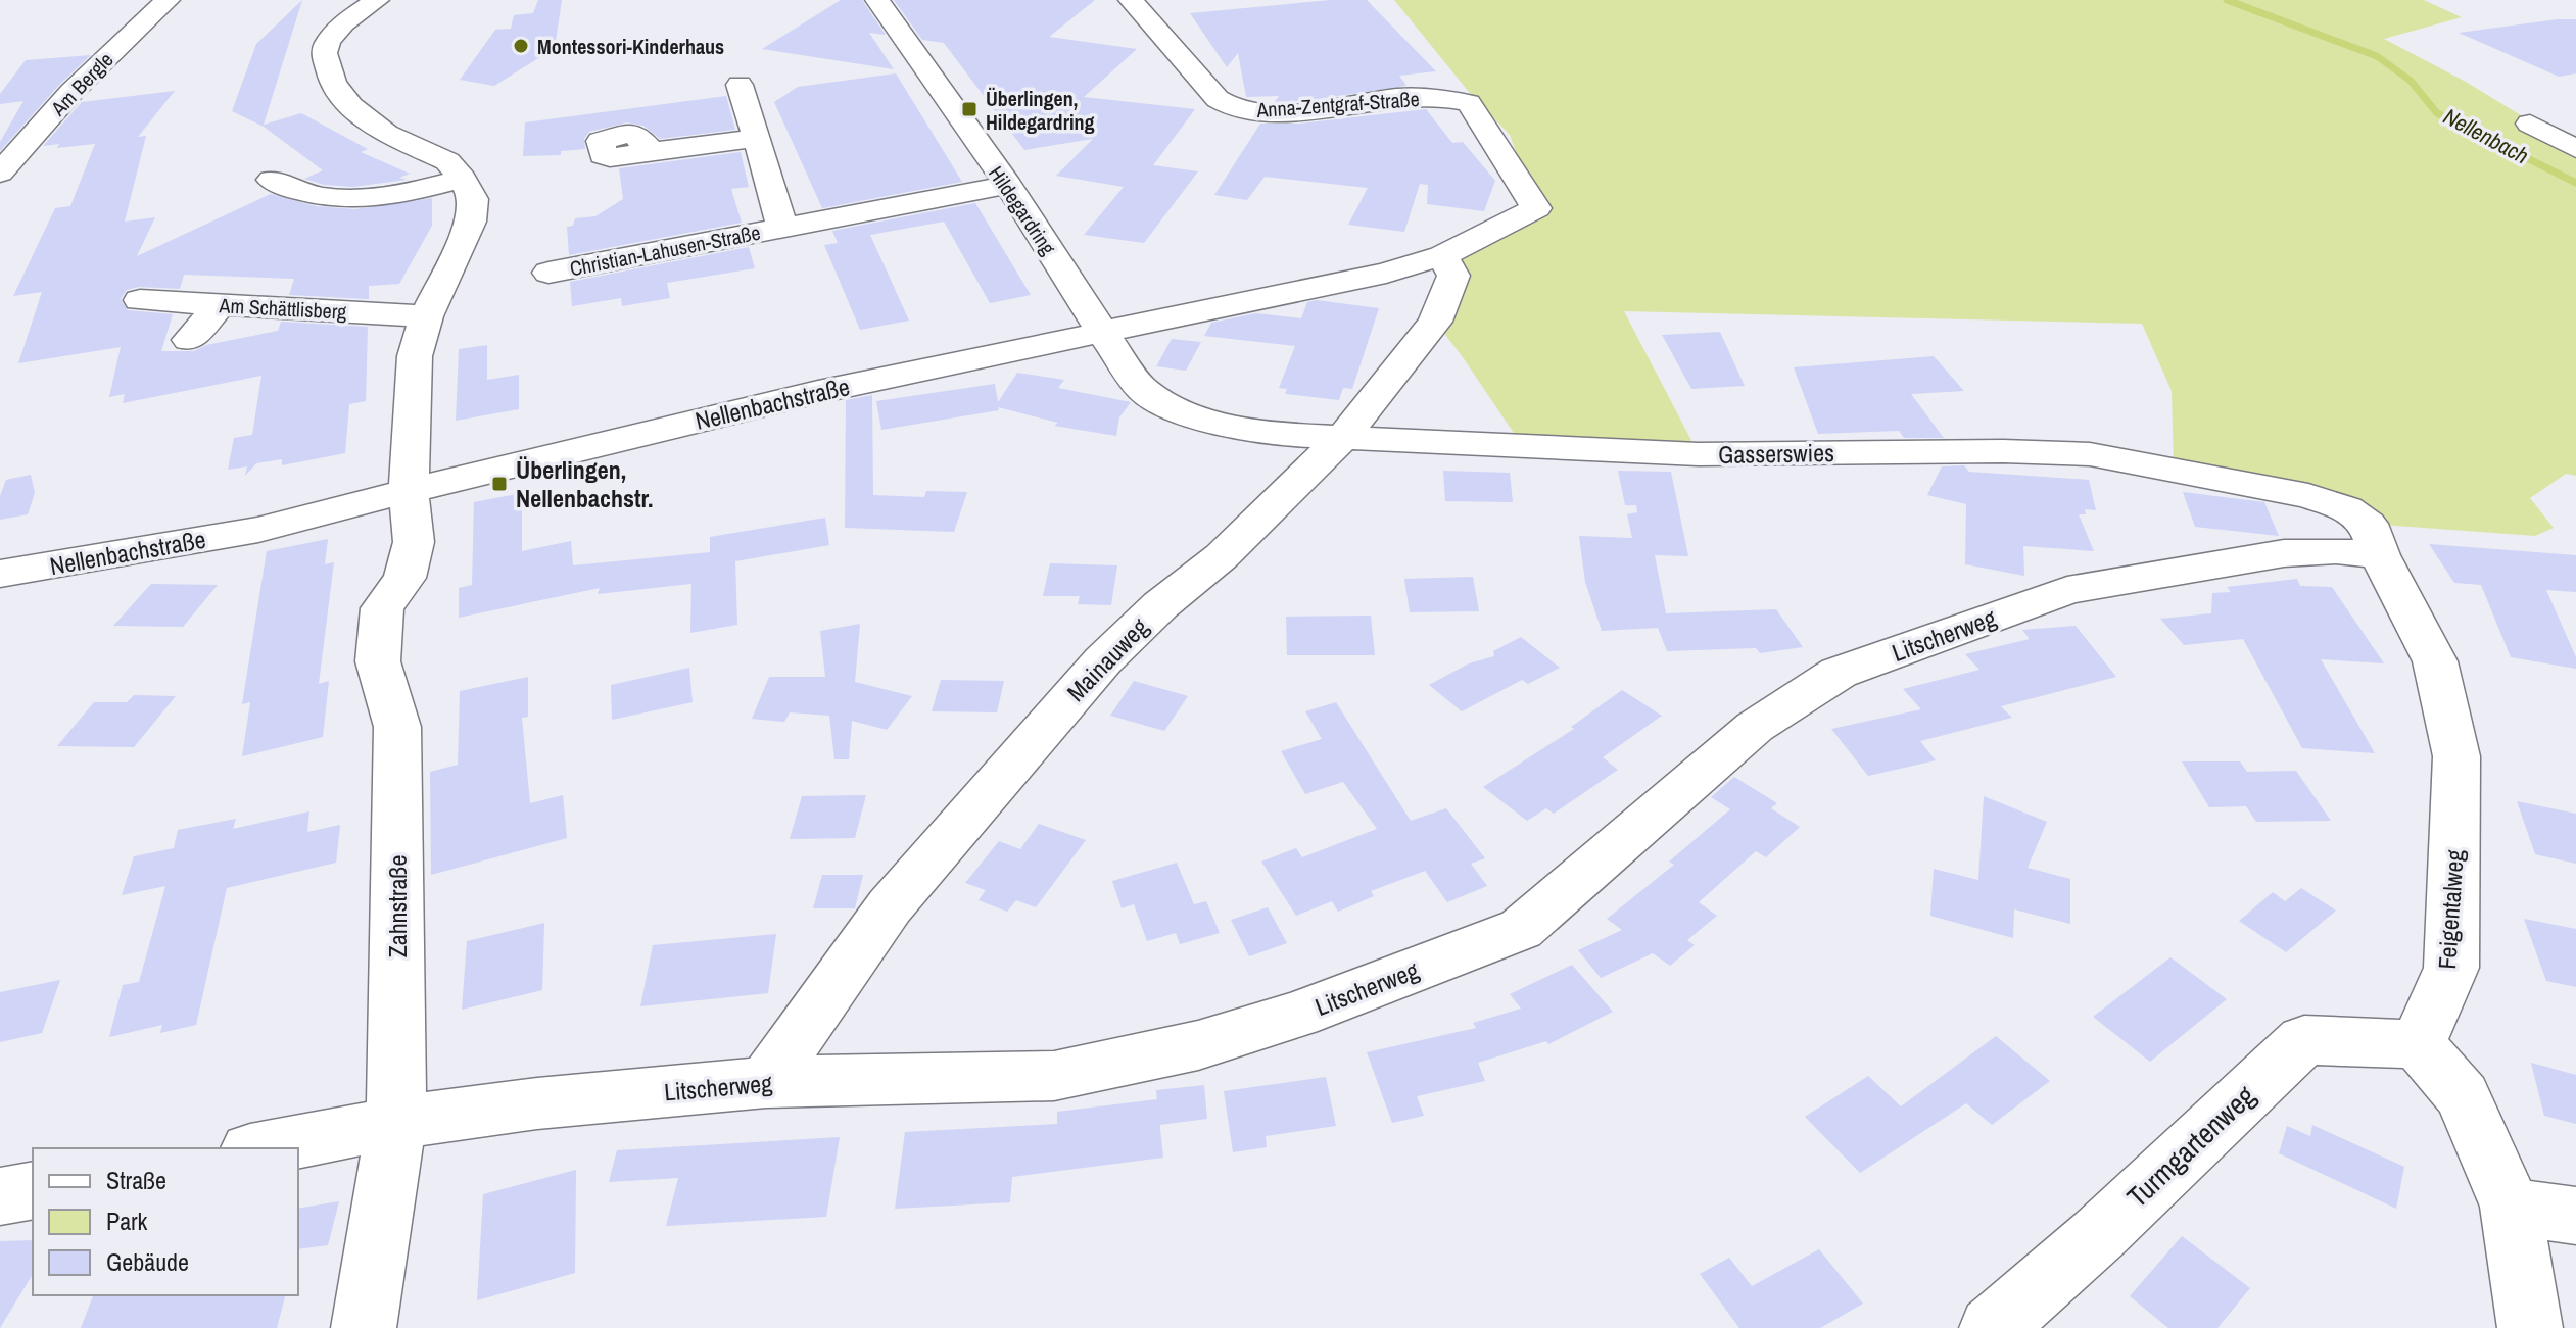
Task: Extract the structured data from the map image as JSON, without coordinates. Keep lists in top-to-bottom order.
{
  "streets": {
    "street": [
      "Am Bergle",
      "Anna-Zentgraf-Straße",
      "Hildegardring",
      "Christian-Lahusen-Straße",
      "Am Schättlisberg",
      "Nellenbachstraße",
      "Gasserswies",
      "Litscherweg",
      "Mainauweg",
      "Zahnstraße",
      "Feigentalweg",
      "Turmgartenweg"
    ]
  },
  "crossings": [
    ["Anna-Zentgraf-Straße", "Nellenbachstraße"],
    ["Hildegardring", "Christian-Lahusen-Straße"],
    ["Hildegardring", "Nellenbachstraße"],
    ["Hildegardring", "Gasserswies"],
    ["Nellenbachstraße", "Mainauweg"],
    ["Nellenbachstraße", "Zahnstraße"],
    ["Gasserswies", "Litscherweg"],
    ["Gasserswies", "Mainauweg"],
    ["Gasserswies", "Feigentalweg"],
    ["Litscherweg", "Mainauweg"],
    ["Litscherweg", "Zahnstraße"],
    ["Litscherweg", "Feigentalweg"],
    ["Feigentalweg", "Turmgartenweg"]
  ],
  "water": ["Nellenbach"],
  "places": {
    "other": ["Montessori-Kinderhaus"],
    "transit": ["Überlingen, Hildegardring", "Überlingen, Nellenbachstr."]
  },
  "legend": ["Straße", "Park", "Gebäude"]
}
